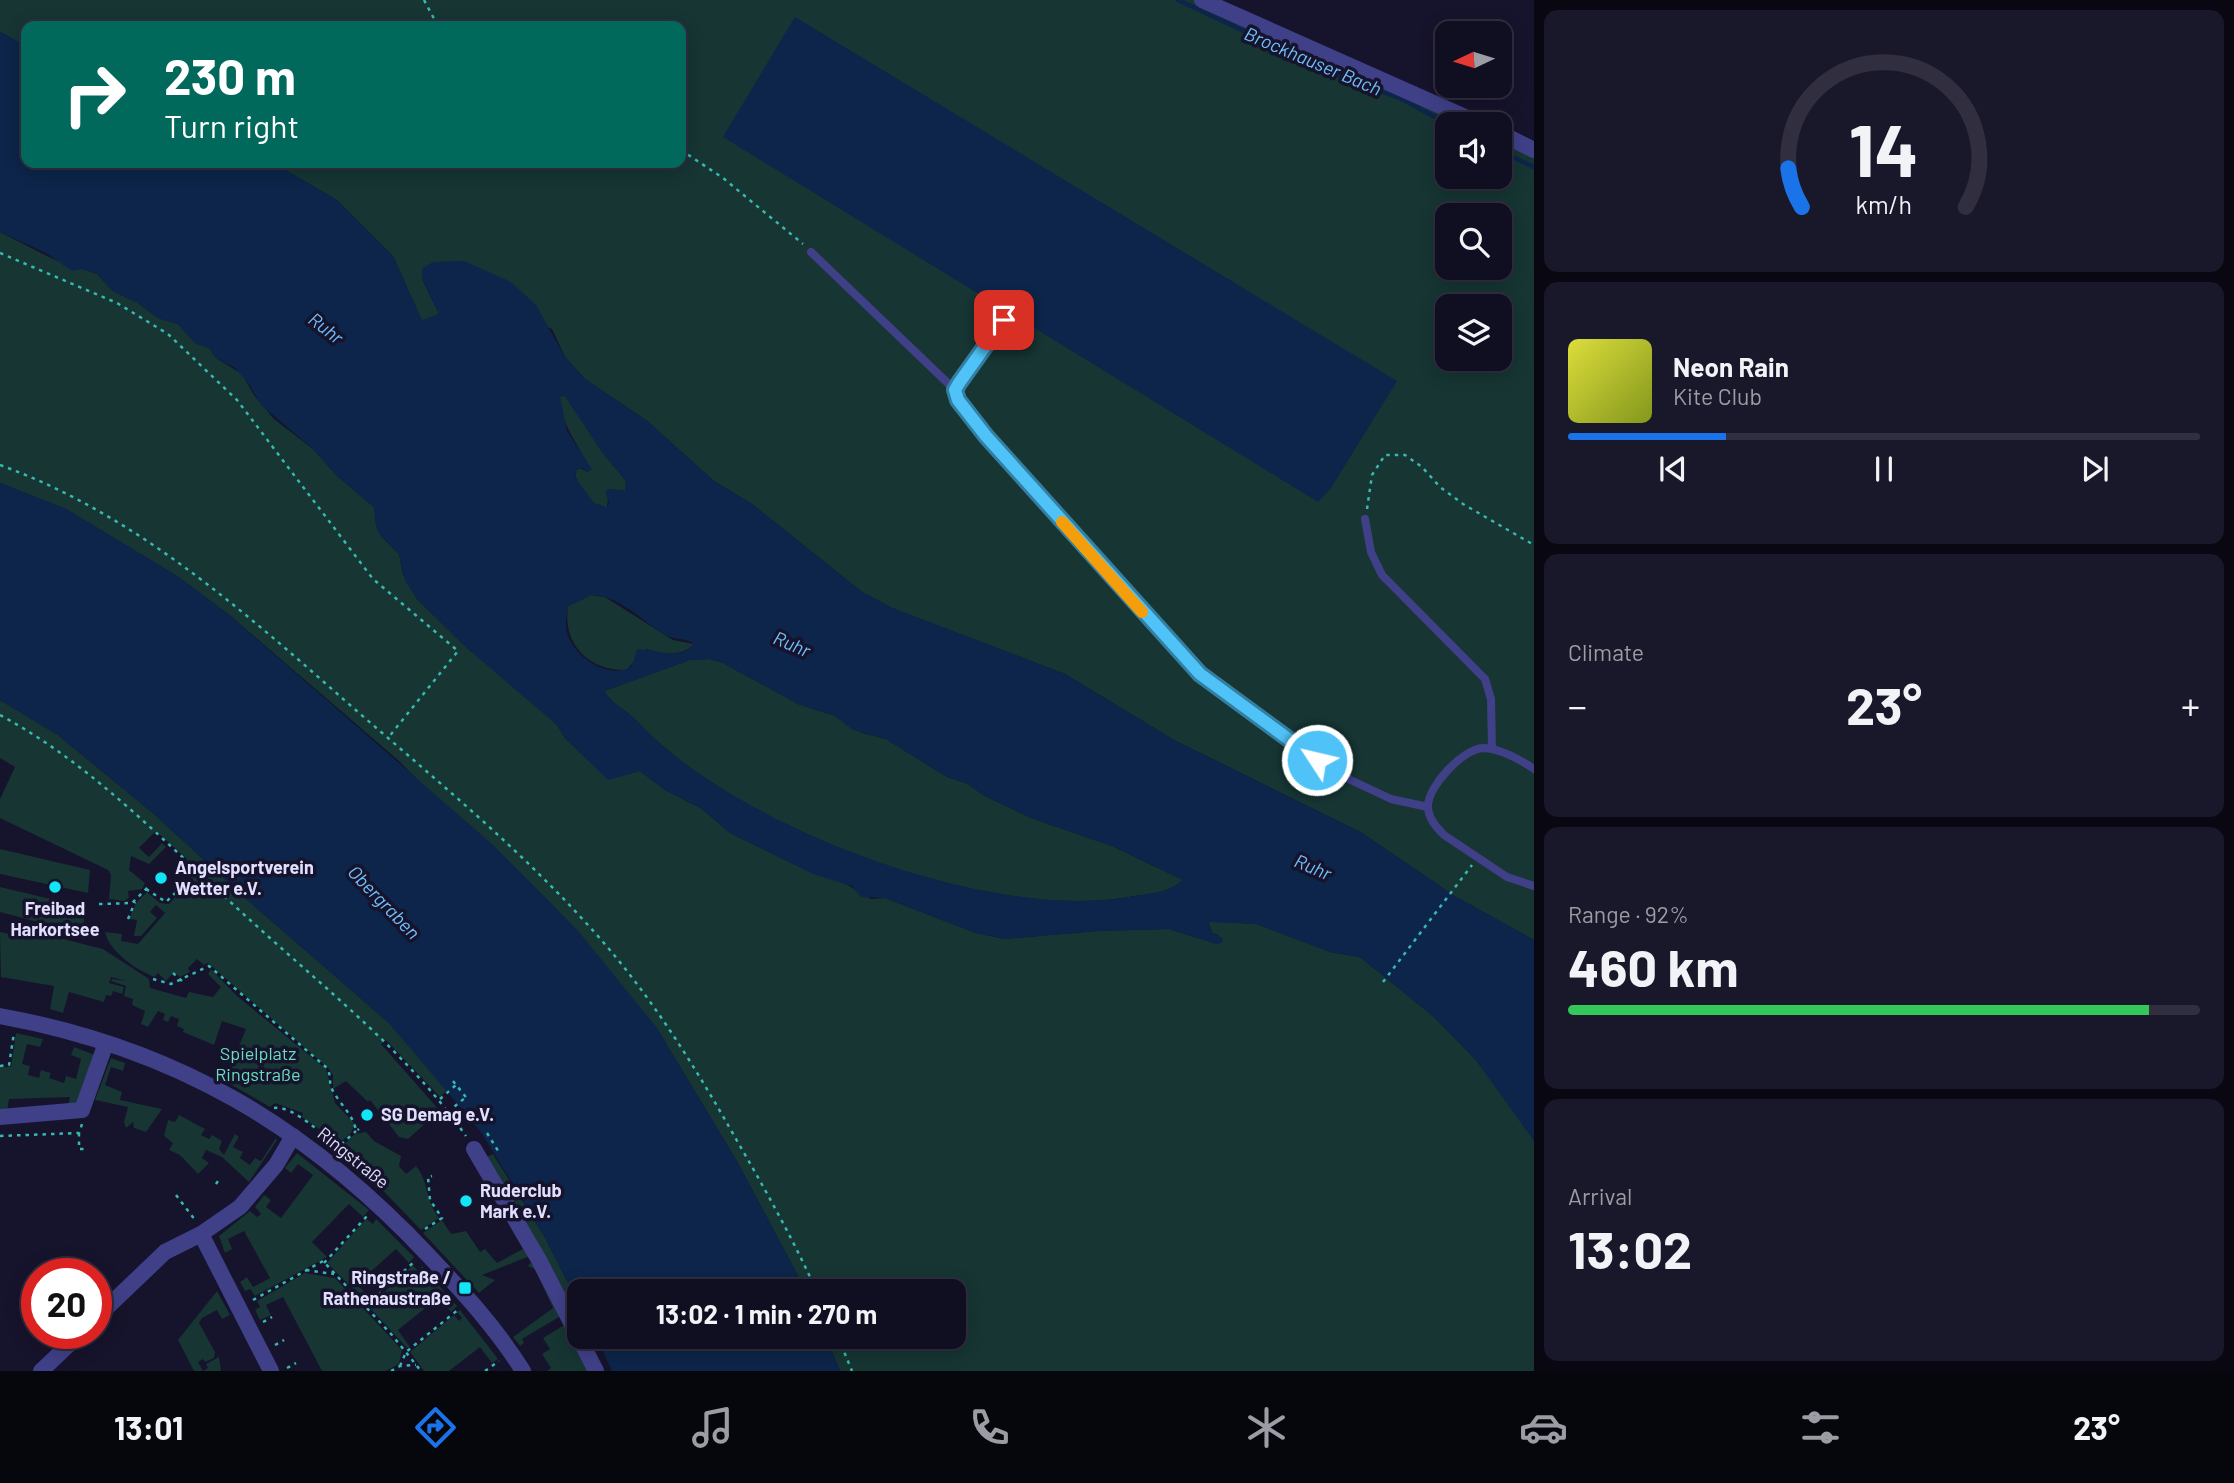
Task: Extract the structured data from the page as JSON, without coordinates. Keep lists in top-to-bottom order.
{
  "streets": {
    "street": ["Ringstraße"]
  },
  "water": ["Brockhauser Bach", "Ruhr", "Obergraben"],
  "parks": ["Spielplatz Ringstraße"],
  "places": {
    "other": [
      "Angelsportverein Wetter e.V.",
      "Freibad Harkortsee",
      "SG Demag e.V.",
      "Ruderclub Mark e.V."
    ],
    "transit": ["Ringstraße / Rathenaustraße"]
  },
  "north": "left",
  "page": {
    "turn": ["230 m", "Turn right"],
    "song": ["Neon Rain", "Kite Club"],
    "tile": [
      "Climate",
      ["Range · 92%", "460 km"],
      ["Arrival", "13:02"]
    ],
    "heat": ["−", "23°", "+"],
    "limit": "20",
    "trip": "13:02 · 1 min · 270 m",
    "tabs": ["13:01", "23°"],
    "gauge": ["14", "km/h"]
  }
}
